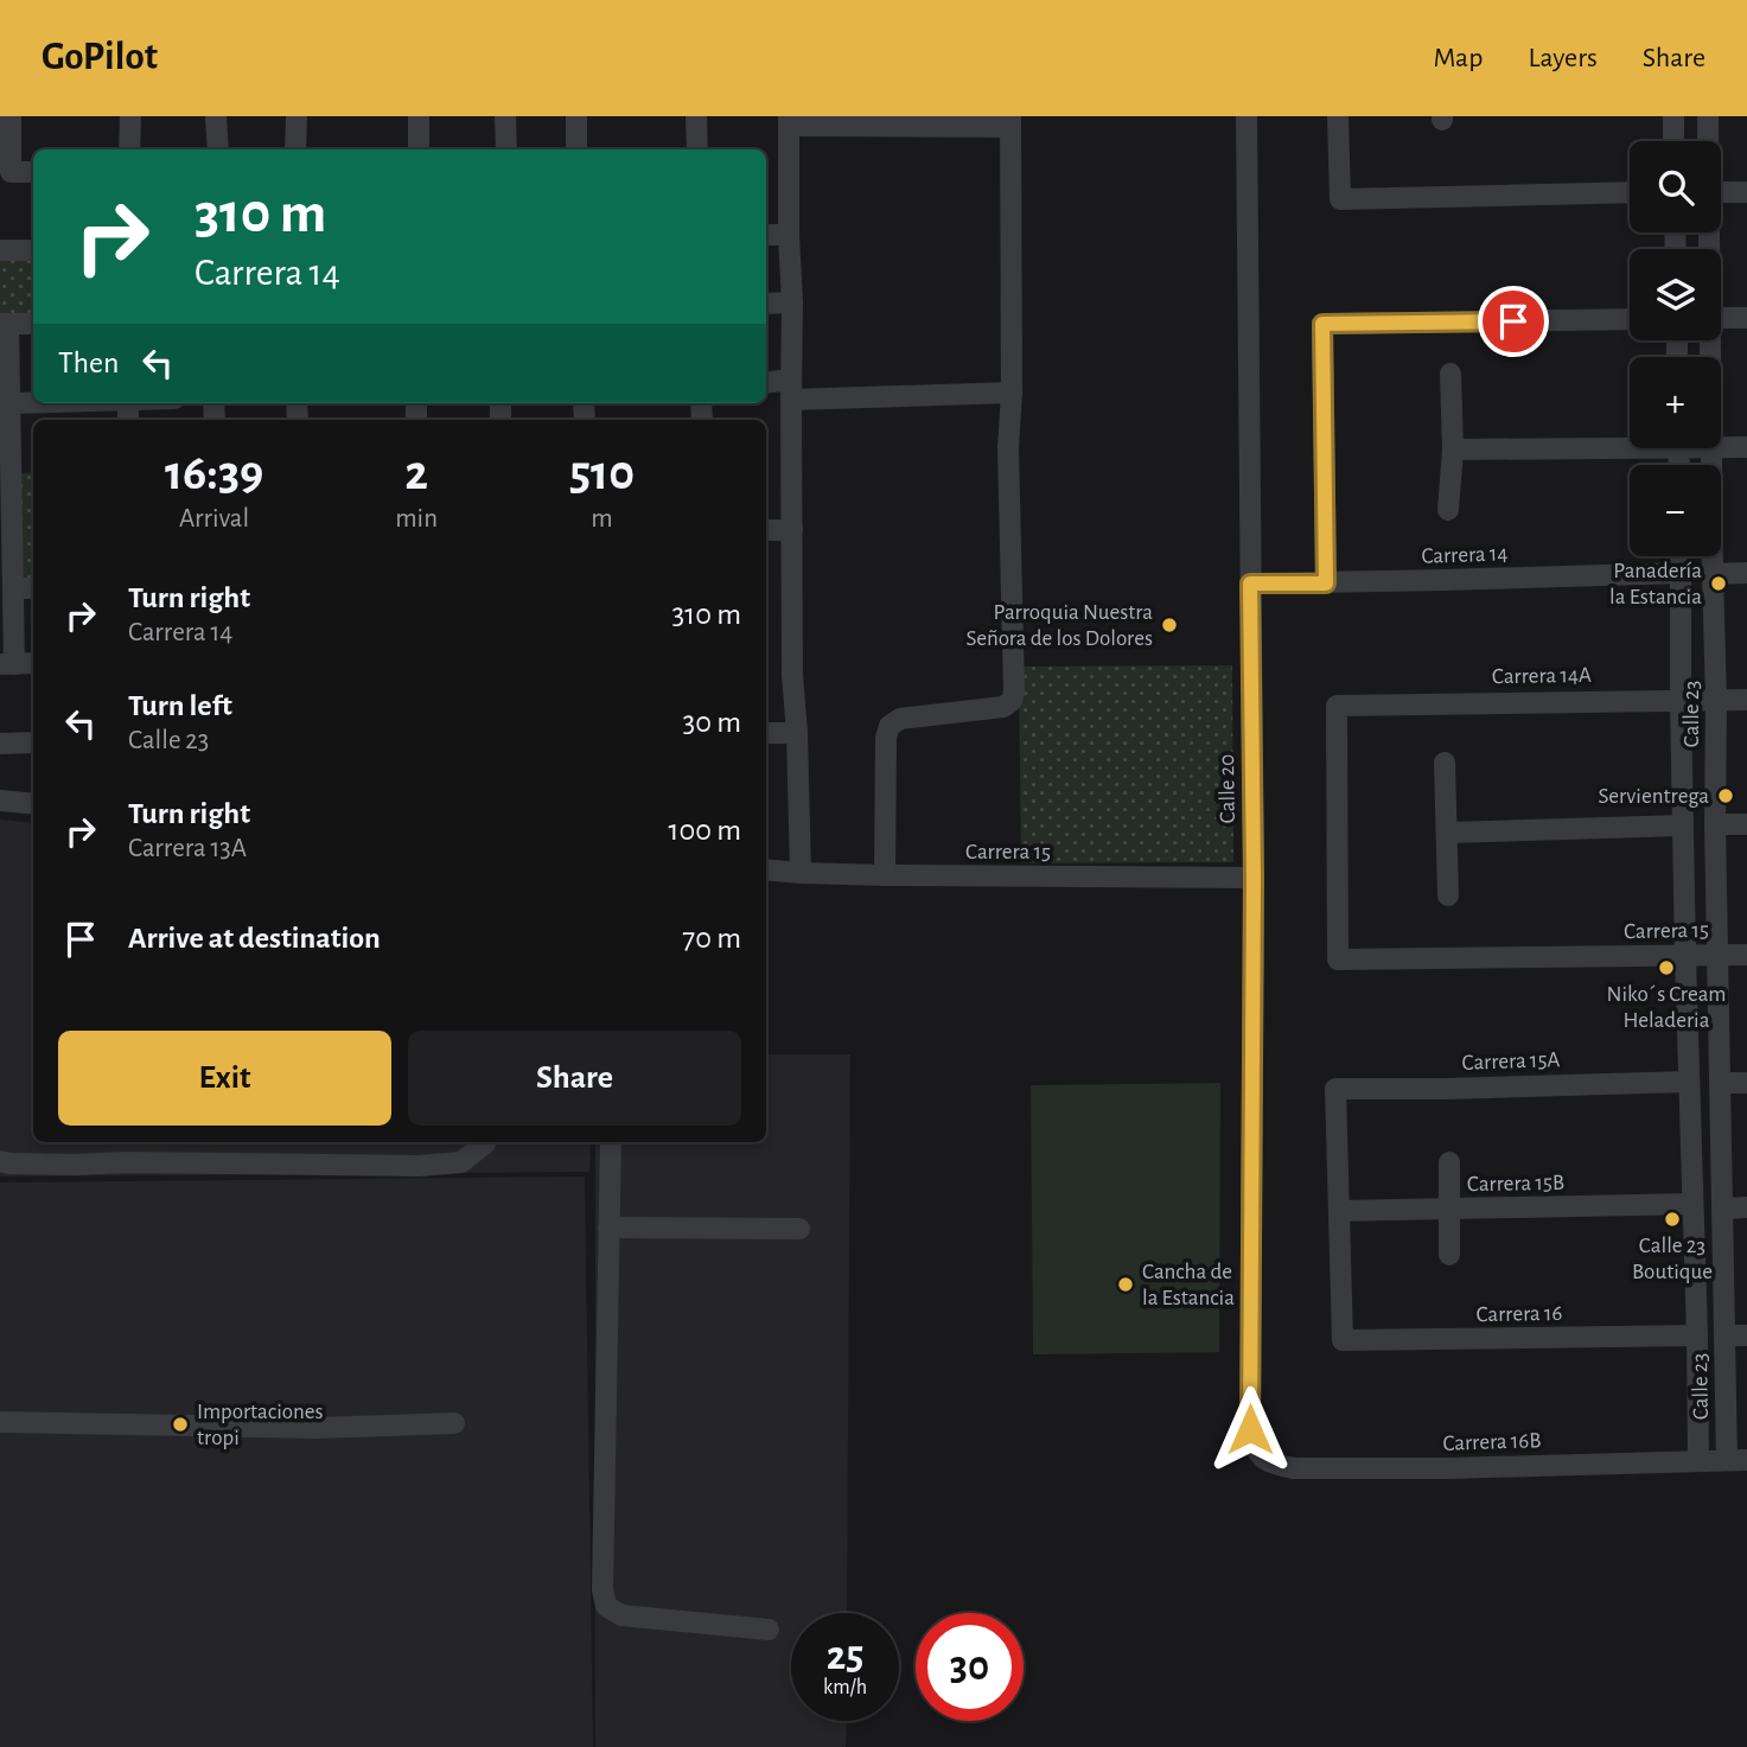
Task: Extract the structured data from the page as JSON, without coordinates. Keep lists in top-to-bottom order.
{
  "streets": {
    "street": [
      "Carrera 14",
      "Carrera 14A",
      "Calle 23",
      "Calle 20",
      "Carrera 15",
      "Carrera 15A",
      "Carrera 15B",
      "Carrera 16",
      "Carrera 16B"
    ]
  },
  "crossings": [
    ["Carrera 14", "Calle 23"],
    ["Carrera 14", "Calle 20"],
    ["Carrera 14A", "Calle 23"],
    ["Carrera 14A", "Carrera 15"],
    ["Calle 23", "Carrera 15"],
    ["Calle 23", "Carrera 15A"],
    ["Calle 23", "Carrera 15B"],
    ["Calle 23", "Carrera 16"],
    ["Calle 23", "Carrera 16B"],
    ["Calle 20", "Carrera 15"],
    ["Calle 20", "Carrera 16B"],
    ["Carrera 15A", "Carrera 15B"],
    ["Carrera 15A", "Carrera 16"],
    ["Carrera 15B", "Carrera 16"]
  ],
  "places": [
    "Panadería la Estancia",
    "Parroquia Nuestra Señora de los Dolores",
    "Servientrega",
    "Niko´s Cream Heladeria",
    "Calle 23 Boutique",
    "Cancha de la Estancia",
    "Importaciones tropi"
  ],
  "page": {
    "header": "GoPilot",
    "nav": ["Map", "Layers", "Share"],
    "map_buttons": ["+", "−"],
    "turn": ["310 m", "Carrera 14"],
    "then": "Then",
    "eta": [
      "16:39",
      "Arrival",
      "2",
      "min",
      "510",
      "m"
    ],
    "list": [
      {
        "name": "Turn right",
        "note": "Carrera 14",
        "value": "310 m"
      },
      {
        "name": "Turn left",
        "note": "Calle 23",
        "value": "30 m"
      },
      {
        "name": "Turn right",
        "note": "Carrera 13A",
        "value": "100 m"
      },
      {
        "name": "Arrive at destination",
        "value": "70 m"
      }
    ],
    "buttons": ["Exit", "Share"],
    "speed": "25 km/h",
    "limit": "30"
  }
}
